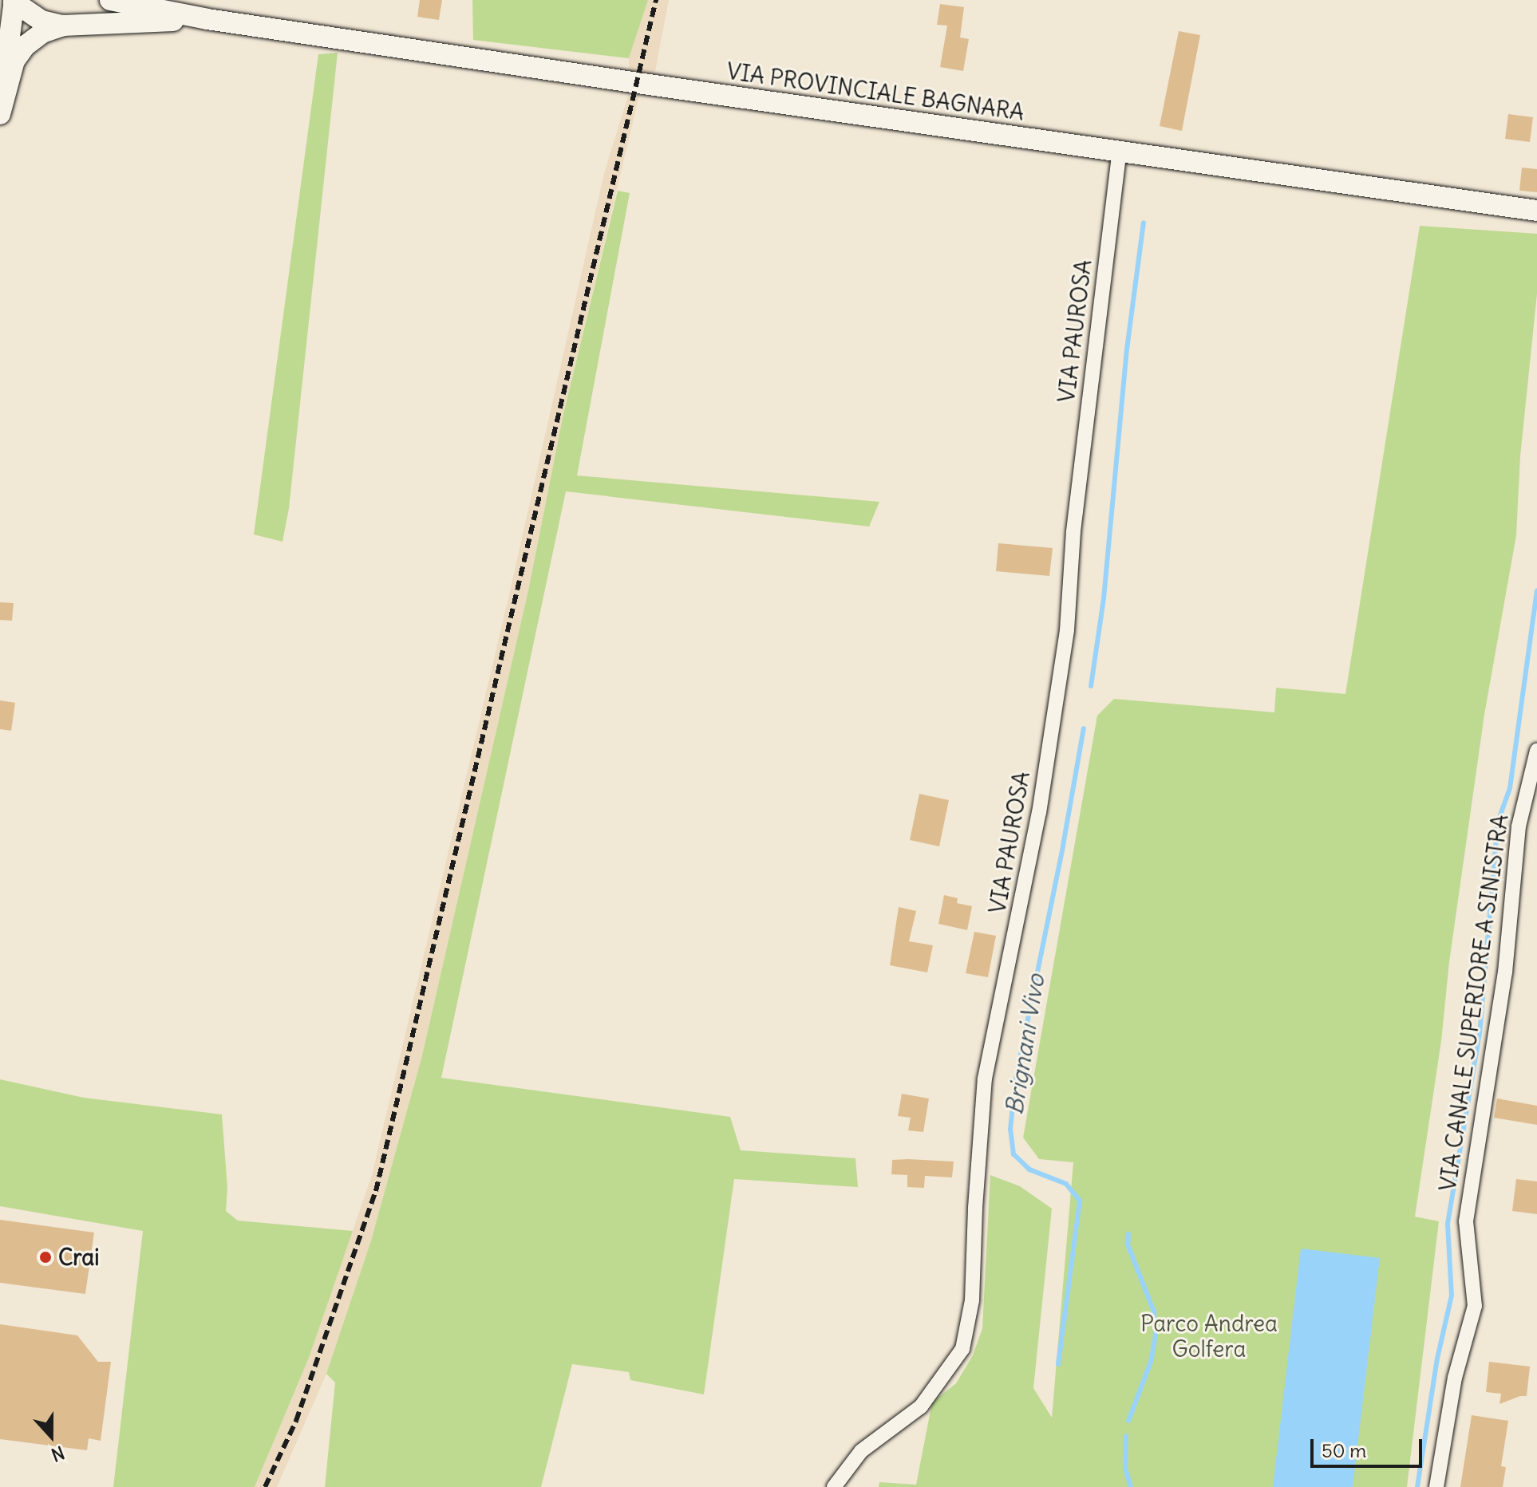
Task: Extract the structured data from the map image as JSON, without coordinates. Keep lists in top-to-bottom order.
{
  "streets": {
    "main road": ["VIA PROVINCIALE BAGNARA"],
    "street": ["VIA PAUROSA", "VIA CANALE SUPERIORE A SINISTRA"]
  },
  "crossings": [
    ["VIA PROVINCIALE BAGNARA", "VIA PAUROSA"]
  ],
  "water": ["Brignani Vivo"],
  "parks": ["Parco Andrea Golfera"],
  "places": ["Crai"],
  "scale_bar": "50 m",
  "north": "bottom"
}
